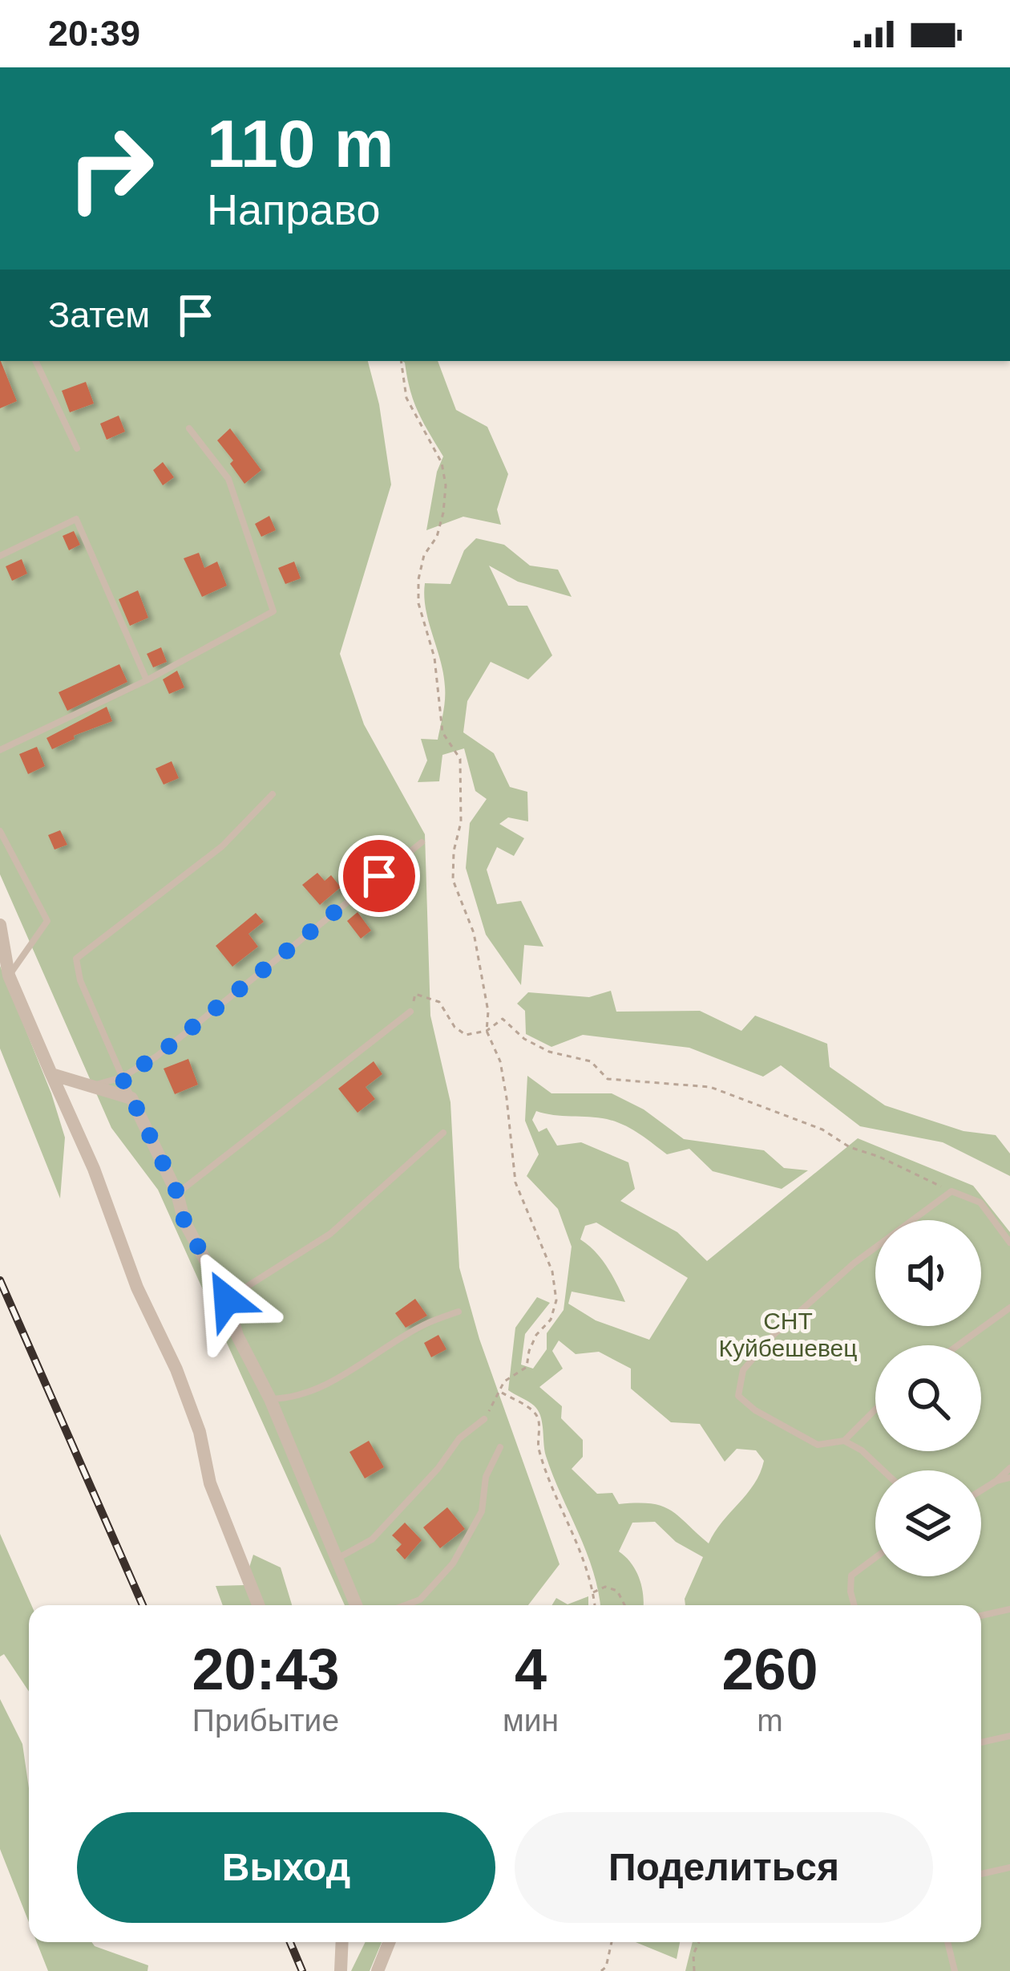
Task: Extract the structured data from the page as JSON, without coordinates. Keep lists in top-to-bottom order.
{
  "parks": ["СНТ Куйбешевец"],
  "page": {
    "status": "20:39",
    "turn": ["110 m", "Направо"],
    "then": "Затем",
    "eta": [
      "20:43",
      "Прибытие",
      "4",
      "мин",
      "260",
      "m"
    ],
    "buttons": ["Выход", "Поделиться"]
  }
}
